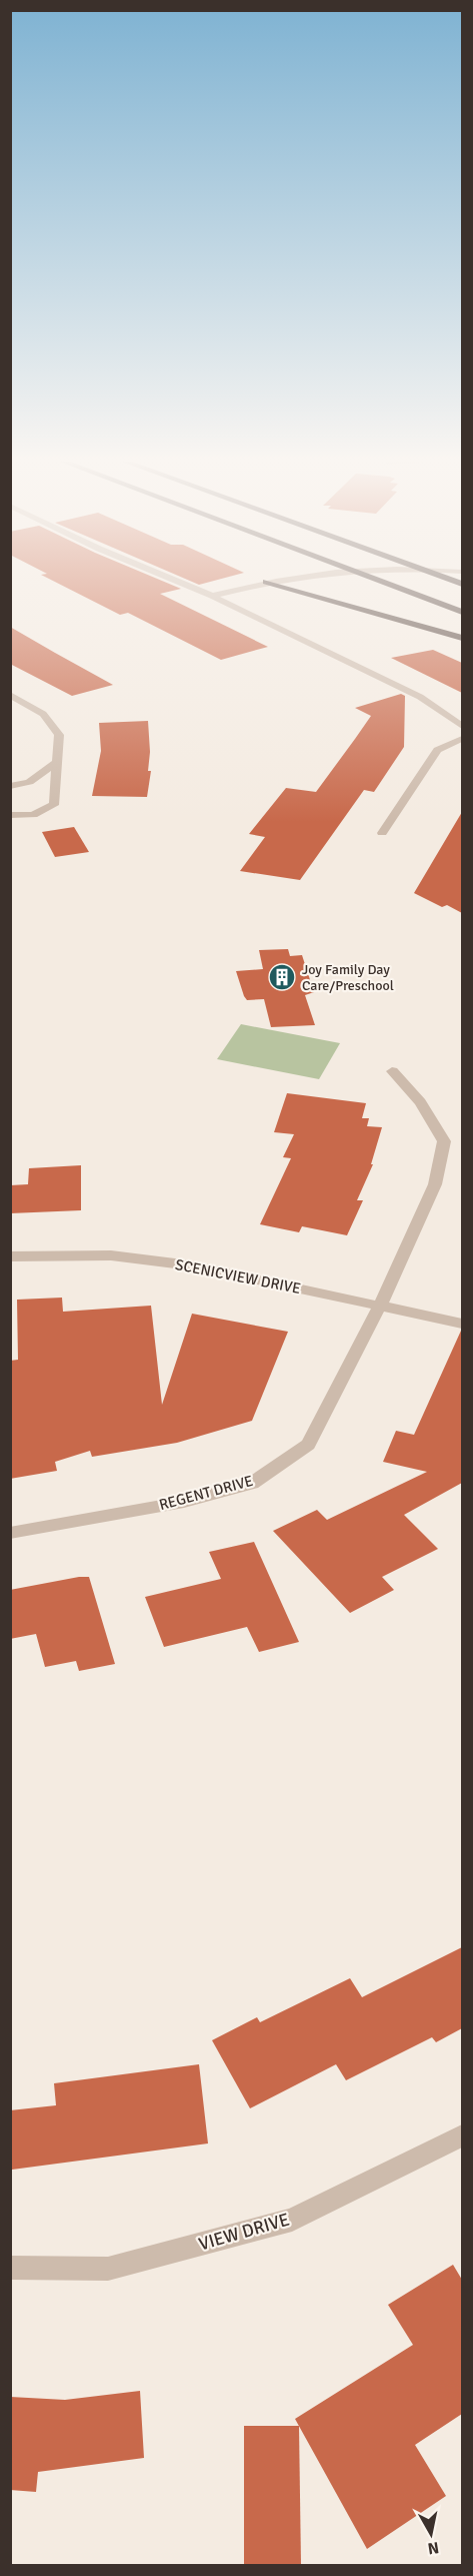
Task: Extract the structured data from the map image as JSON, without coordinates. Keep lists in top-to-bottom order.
{
  "streets": {
    "street": ["SCENICVIEW DRIVE", "REGENT DRIVE", "VIEW DRIVE"]
  },
  "crossings": [
    ["SCENICVIEW DRIVE", "REGENT DRIVE"]
  ],
  "places": {
    "building": ["Joy Family Day Care/Preschool"]
  },
  "north": "bottom"
}
